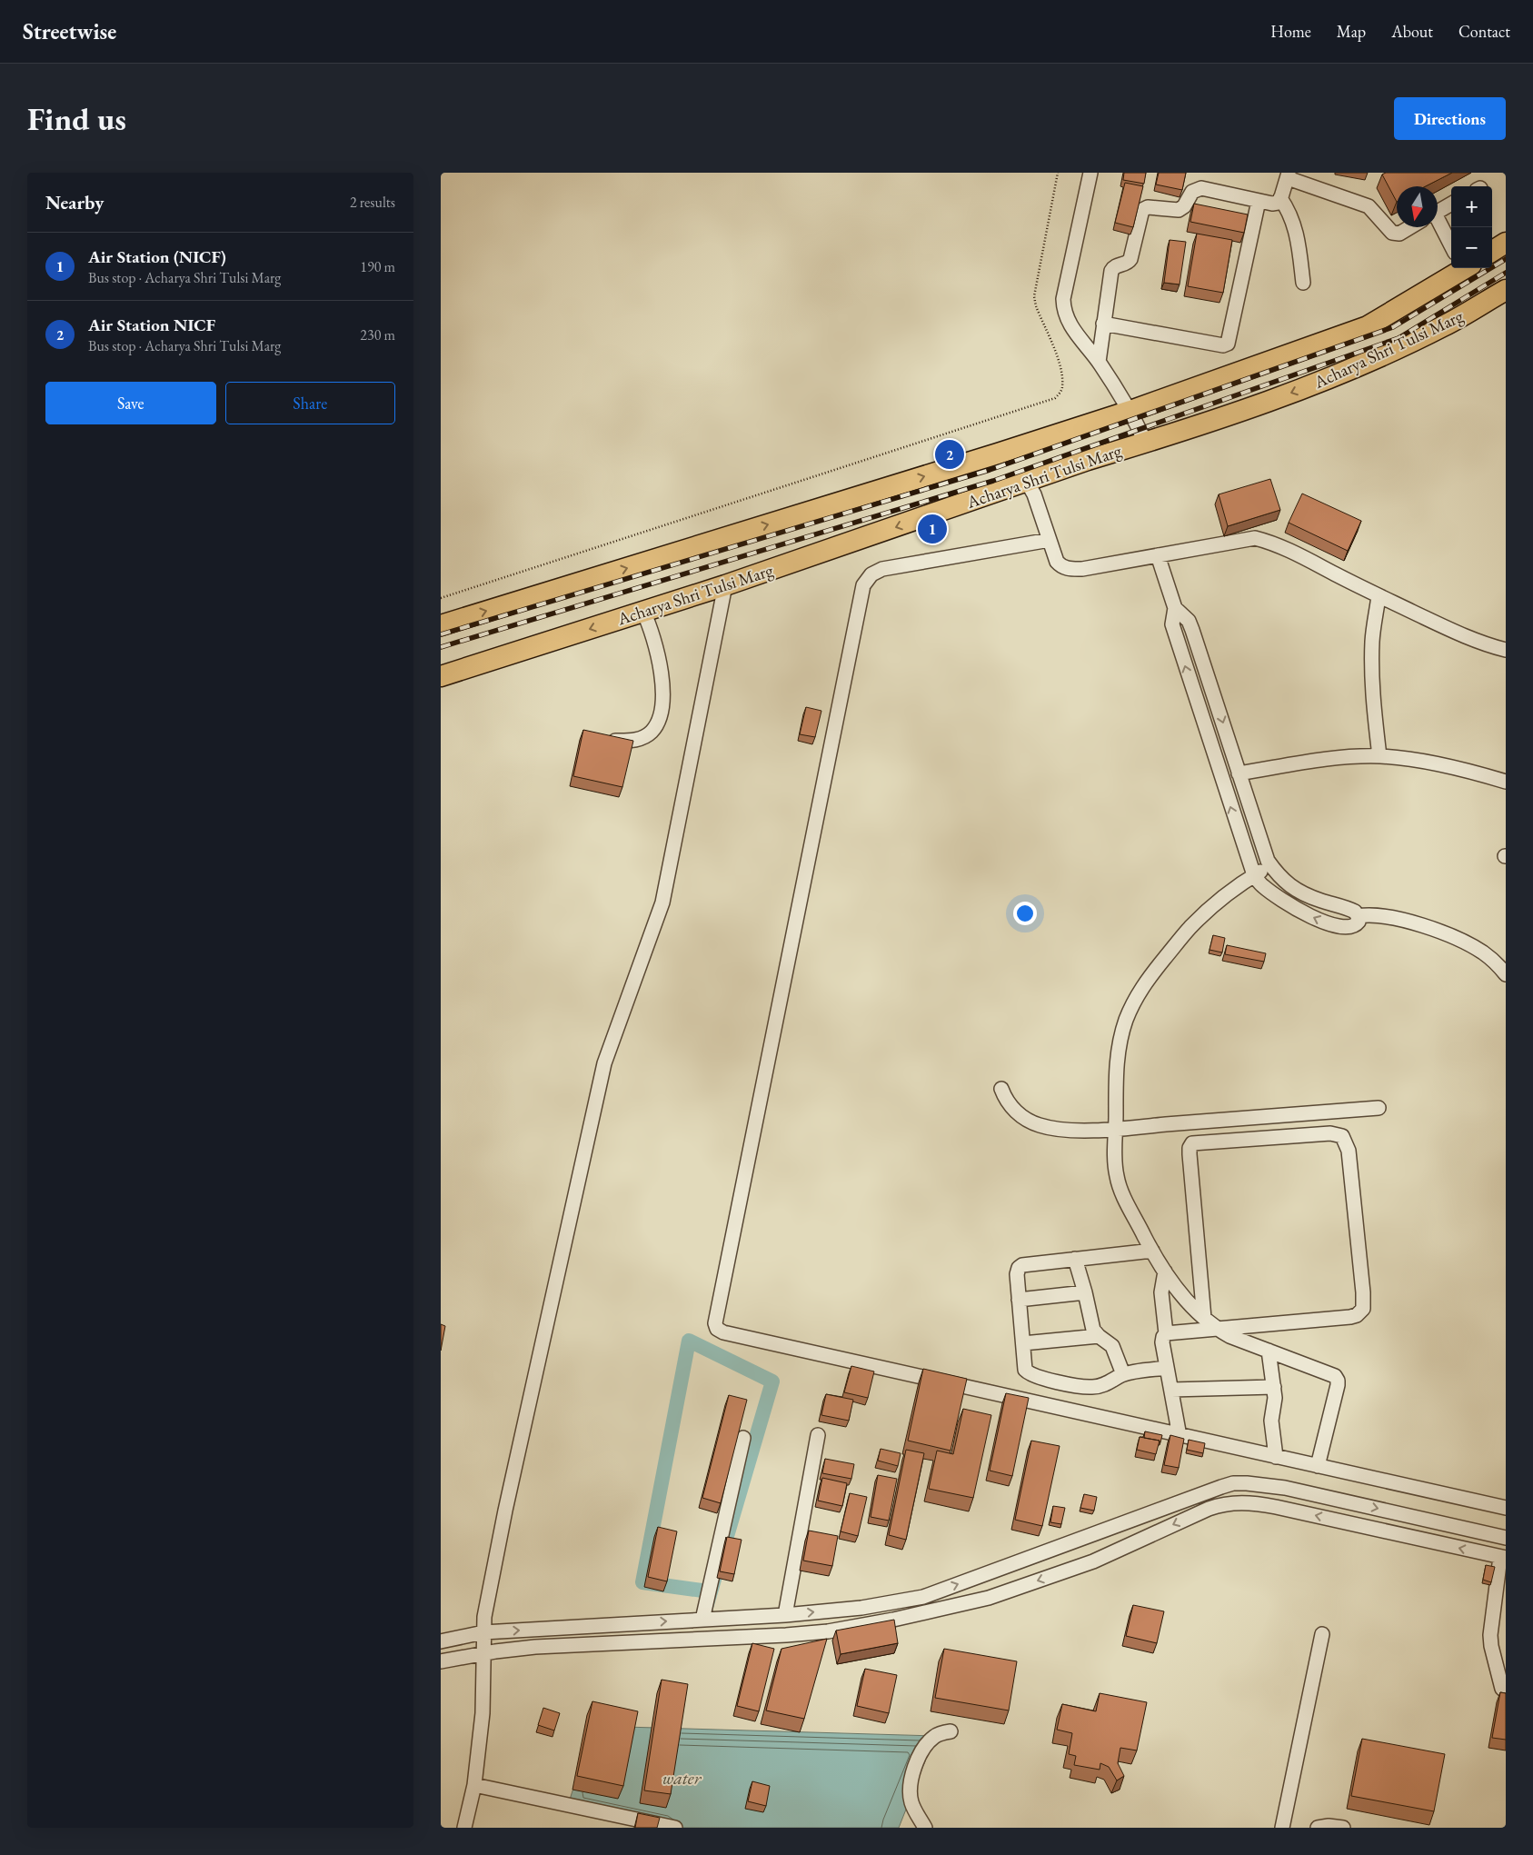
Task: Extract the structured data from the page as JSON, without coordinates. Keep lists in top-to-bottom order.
{
  "streets": {
    "highway": ["Acharya Shri Tulsi Marg"]
  },
  "water": ["water"],
  "north": "bottom",
  "page": {
    "header": "Streetwise",
    "nav": [
      "Home",
      "Map",
      "About",
      "Contact"
    ],
    "buttons": [
      "Directions",
      ["Save", "Share"]
    ],
    "title": "Find us",
    "heading": ["Nearby", "2 results"],
    "map_buttons": ["+", "−"],
    "list": [
      {
        "mark": "1",
        "name": "Air Station (NICF)",
        "note": "Bus stop · Acharya Shri Tulsi Marg",
        "value": "190 m"
      },
      {
        "mark": "2",
        "name": "Air Station NICF",
        "note": "Bus stop · Acharya Shri Tulsi Marg",
        "value": "230 m"
      }
    ],
    "pins": ["2", "1"]
  }
}
